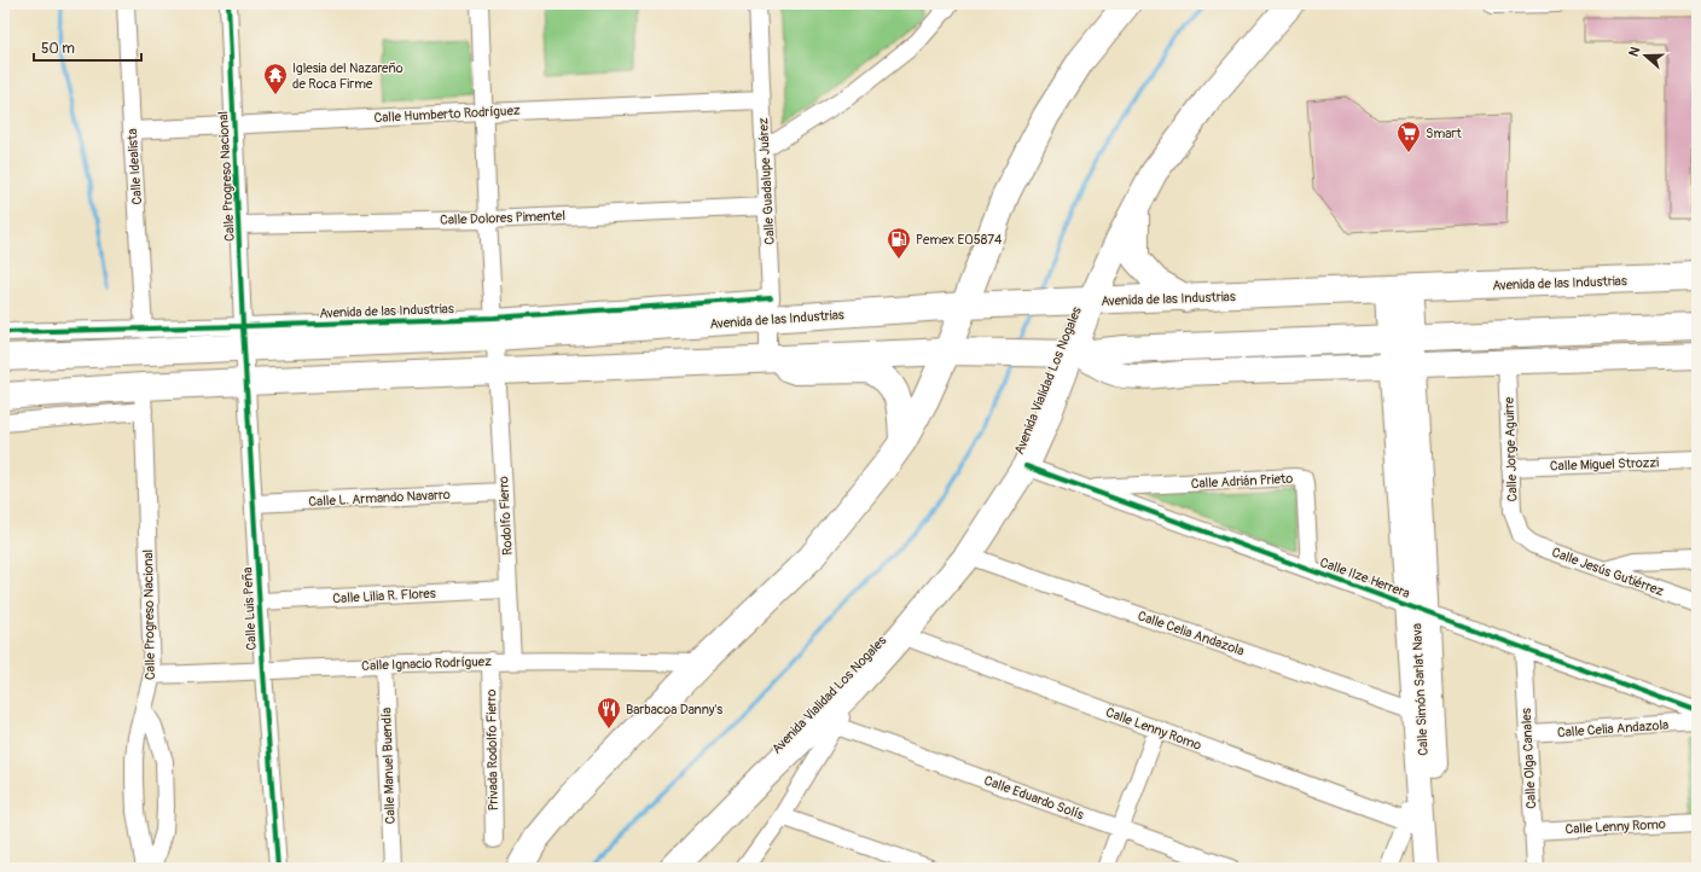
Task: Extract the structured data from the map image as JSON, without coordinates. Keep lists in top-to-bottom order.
{
  "streets": {
    "main road": ["Avenida de las Industrias", "Avenida Vialidad Los Nogales"],
    "street": [
      "Calle Humberto Rodríguez",
      "Calle Idealista",
      "Calle Progreso Nacional",
      "Calle Guadalupe Juárez",
      "Calle Dolores Pimentel",
      "Calle Jorge Aguirre",
      "Calle Miguel Strozzi",
      "Calle Adrián Prieto",
      "Calle L. Armando Navarro",
      "Rodolfo Fierro",
      "Calle Jesús Gutiérrez",
      "Calle Ilze Herrera",
      "Calle Lilia R. Flores",
      "Calle Luis Peña",
      "Calle Celia Andazola",
      "Calle Ignacio Rodríguez",
      "Calle Simón Sarlat Nava",
      "Calle Lenny Romo",
      "Privada Rodolfo Fierro",
      "Calle Olga Canales",
      "Calle Manuel Buendía",
      "Calle Eduardo Solís"
    ]
  },
  "crossings": [
    ["Calle Humberto Rodríguez", "Calle Idealista"],
    ["Calle Humberto Rodríguez", "Calle Progreso Nacional"],
    ["Calle Humberto Rodríguez", "Calle Guadalupe Juárez"],
    ["Calle Idealista", "Avenida de las Industrias"],
    ["Calle Progreso Nacional", "Calle Dolores Pimentel"],
    ["Calle Progreso Nacional", "Avenida de las Industrias"],
    ["Calle Progreso Nacional", "Calle Luis Peña"],
    ["Calle Progreso Nacional", "Calle Ignacio Rodríguez"],
    ["Calle Guadalupe Juárez", "Calle Dolores Pimentel"],
    ["Calle Guadalupe Juárez", "Avenida de las Industrias"],
    ["Avenida de las Industrias", "Avenida Vialidad Los Nogales"],
    ["Avenida de las Industrias", "Calle Luis Peña"],
    ["Avenida de las Industrias", "Calle Simón Sarlat Nava"],
    ["Avenida Vialidad Los Nogales", "Calle Ilze Herrera"],
    ["Avenida Vialidad Los Nogales", "Calle Celia Andazola"],
    ["Avenida Vialidad Los Nogales", "Calle Lenny Romo"],
    ["Avenida Vialidad Los Nogales", "Calle Eduardo Solís"],
    ["Calle Jorge Aguirre", "Calle Miguel Strozzi"],
    ["Calle Jorge Aguirre", "Calle Jesús Gutiérrez"],
    ["Calle Adrián Prieto", "Calle Ilze Herrera"],
    ["Calle L. Armando Navarro", "Rodolfo Fierro"],
    ["Calle L. Armando Navarro", "Calle Luis Peña"],
    ["Rodolfo Fierro", "Calle Lilia R. Flores"],
    ["Rodolfo Fierro", "Calle Ignacio Rodríguez"],
    ["Calle Ilze Herrera", "Calle Simón Sarlat Nava"],
    ["Calle Ilze Herrera", "Calle Olga Canales"],
    ["Calle Lilia R. Flores", "Calle Luis Peña"],
    ["Calle Luis Peña", "Calle Ignacio Rodríguez"],
    ["Calle Celia Andazola", "Calle Simón Sarlat Nava"],
    ["Calle Celia Andazola", "Calle Olga Canales"],
    ["Calle Ignacio Rodríguez", "Privada Rodolfo Fierro"],
    ["Calle Ignacio Rodríguez", "Calle Manuel Buendía"],
    ["Calle Lenny Romo", "Calle Olga Canales"]
  ],
  "places": {
    "temple": ["Iglesia del Nazareño de Roca Firme"],
    "supermarket": ["Smart"],
    "fuel station": ["Pemex E05874"],
    "restaurant": ["Barbacoa Danny's"]
  },
  "scale_bar": "50 m",
  "north": "left"
}
